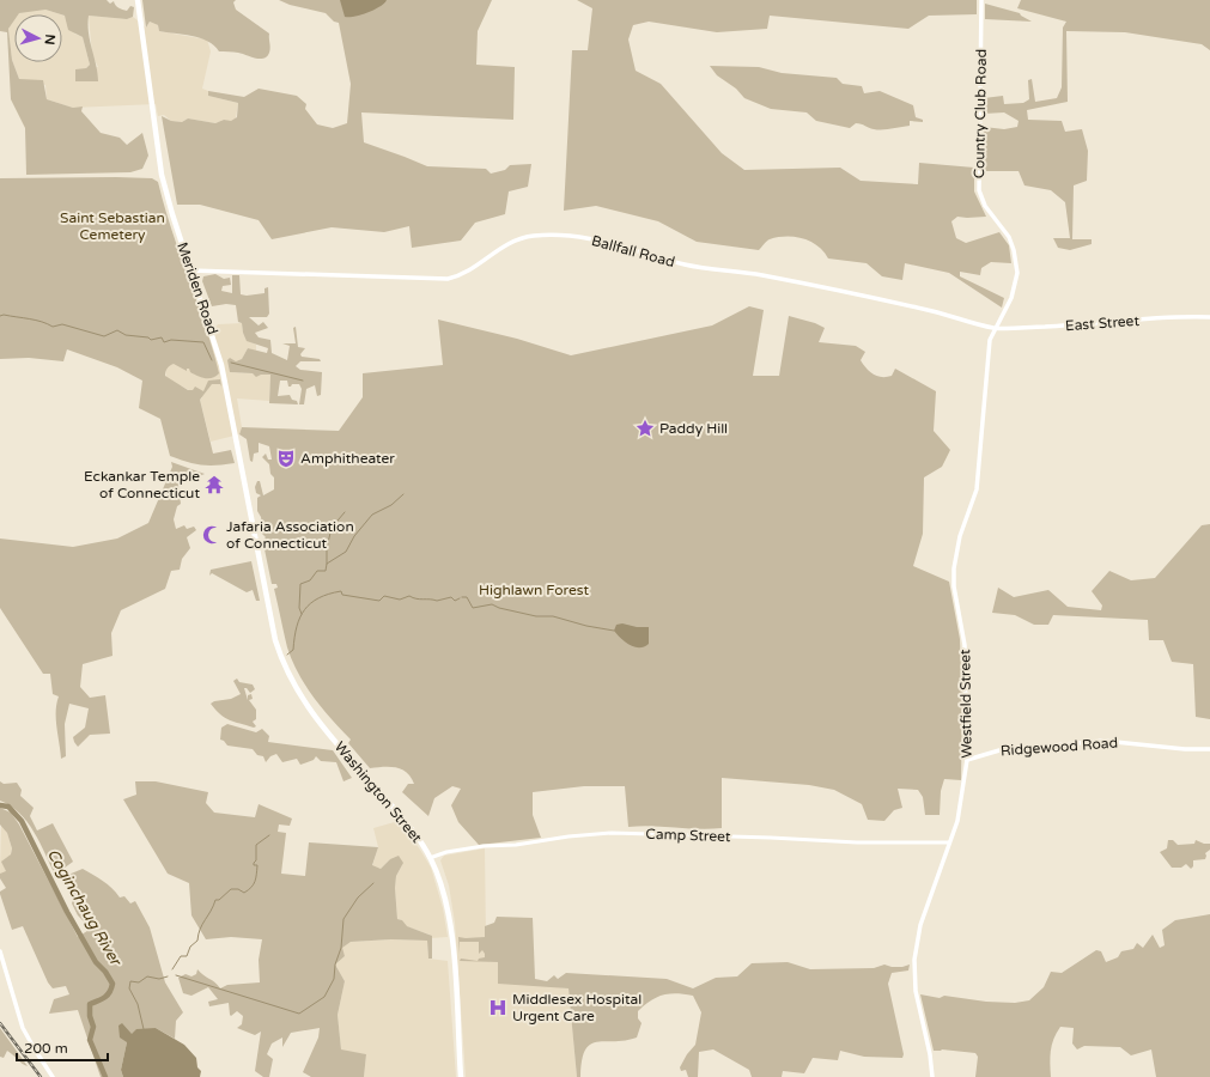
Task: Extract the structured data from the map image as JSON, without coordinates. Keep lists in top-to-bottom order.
{
  "streets": {
    "highway": ["Meriden Road", "Washington Street"],
    "main road": [
      "Country Club Road",
      "Ballfall Road",
      "East Street",
      "Westfield Street",
      "Ridgewood Road"
    ],
    "street": ["Camp Street"]
  },
  "crossings": [
    ["Country Club Road", "Ballfall Road"],
    ["Country Club Road", "East Street"],
    ["Country Club Road", "Westfield Street"],
    ["Ballfall Road", "Meriden Road"],
    ["Ballfall Road", "East Street"],
    ["Ballfall Road", "Westfield Street"],
    ["Meriden Road", "Washington Street"],
    ["East Street", "Westfield Street"],
    ["Westfield Street", "Ridgewood Road"],
    ["Westfield Street", "Camp Street"],
    ["Washington Street", "Camp Street"]
  ],
  "water": ["Coginchaug River"],
  "parks": ["Saint Sebastian Cemetery", "Highlawn Forest"],
  "places": {
    "place": ["Paddy Hill"],
    "theatre": ["Amphitheater"],
    "temple": ["Eckankar Temple of Connecticut"],
    "mosque": ["Jafaria Association of Connecticut"],
    "hospital": ["Middlesex Hospital Urgent Care"]
  },
  "scale_bar": "200 m",
  "north": "right"
}
